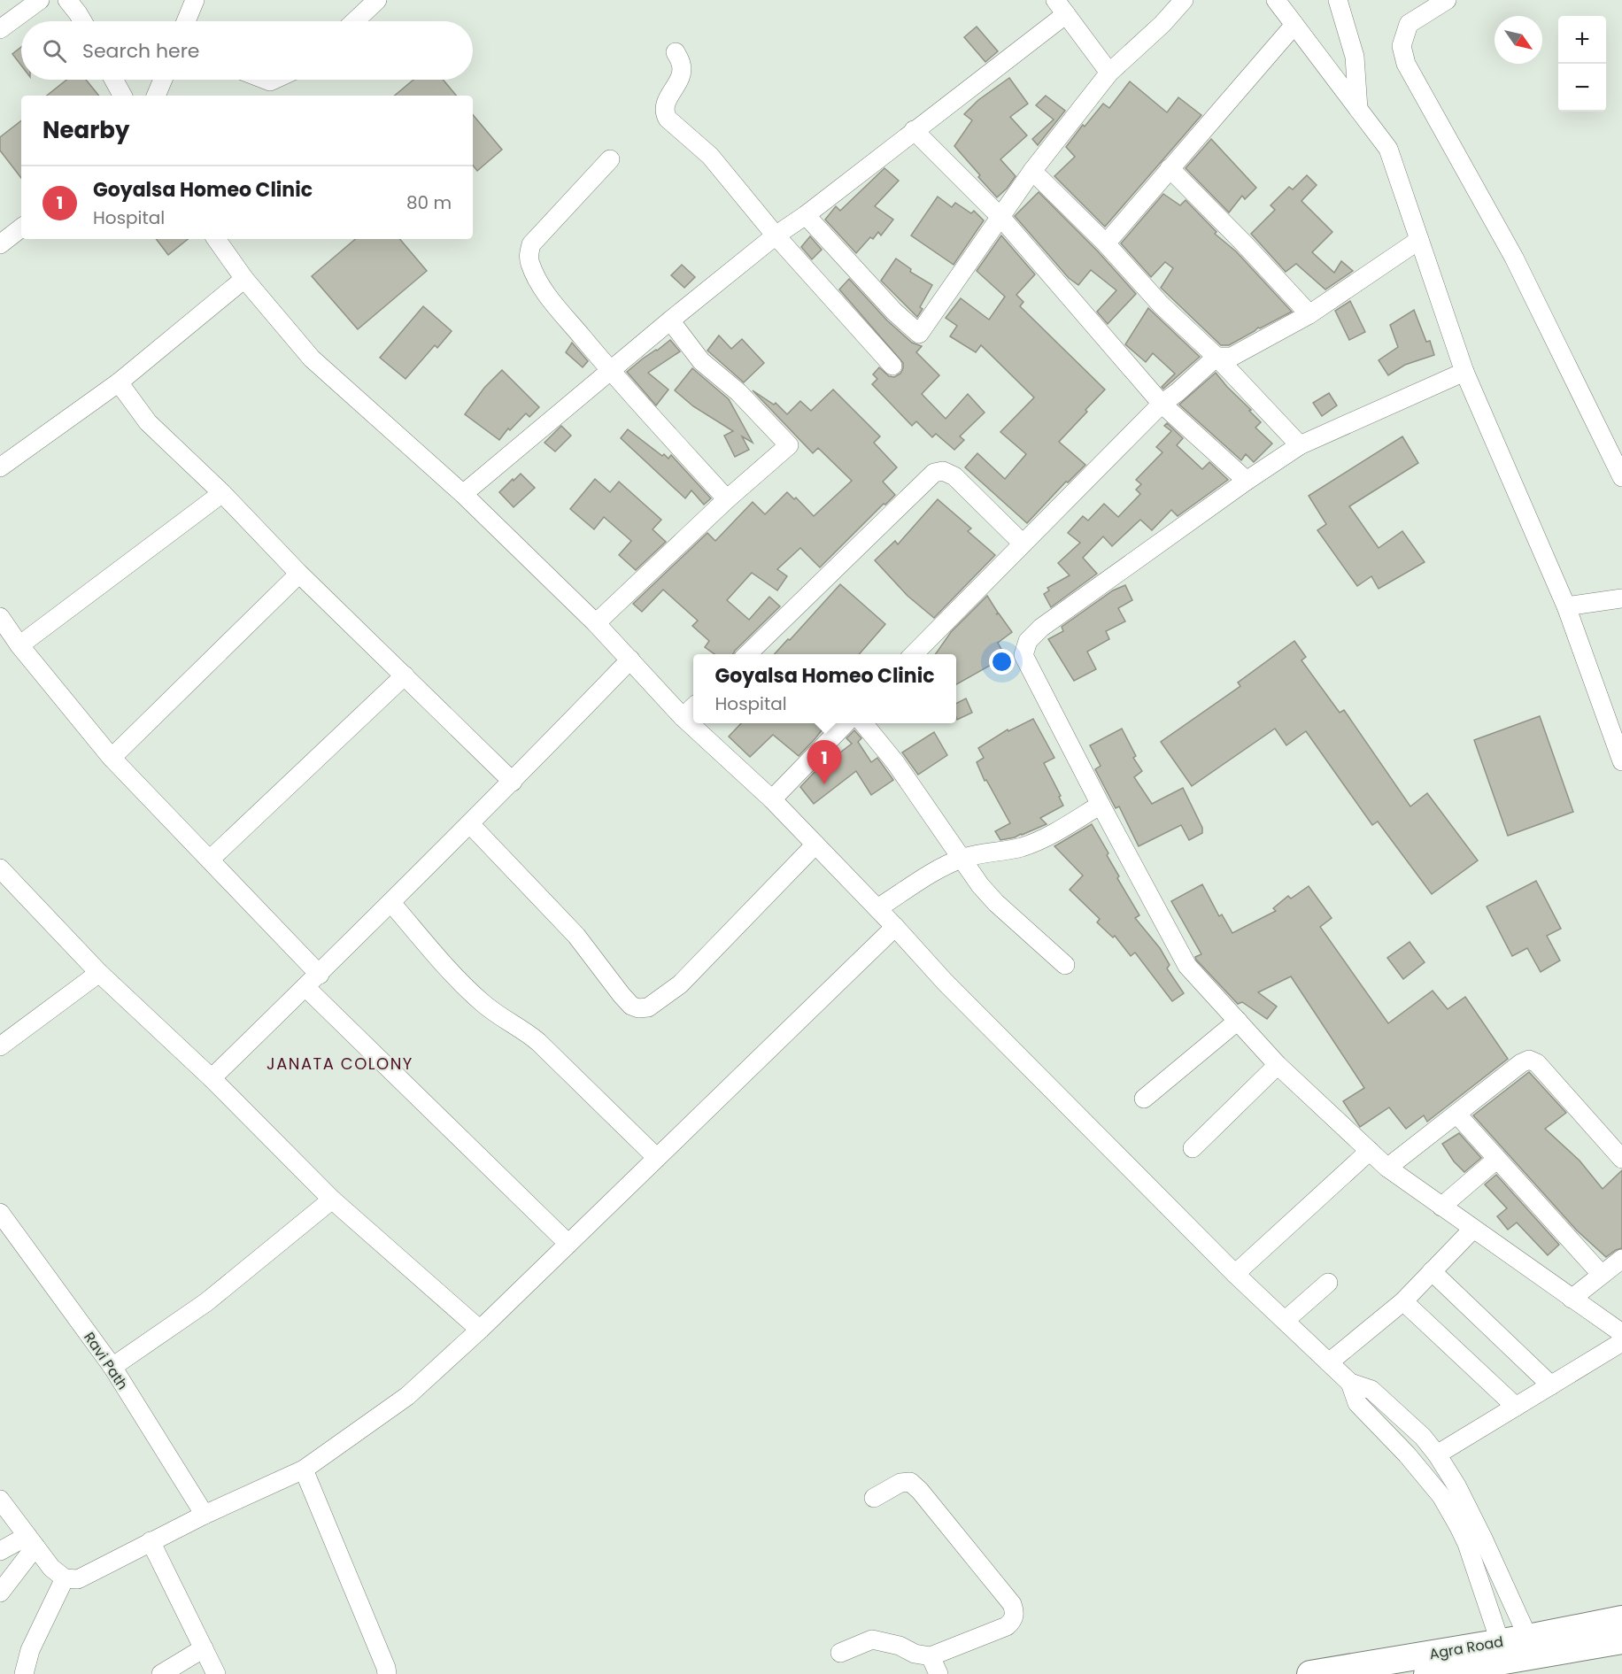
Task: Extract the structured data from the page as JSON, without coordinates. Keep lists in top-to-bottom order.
{
  "streets": {
    "highway": ["Agra Road"],
    "street": ["Ravi Path"]
  },
  "districts": ["JANATA COLONY"],
  "north": "bottom right",
  "page": {
    "map_buttons": ["+", "−"],
    "search": "Search here",
    "heading": "Nearby",
    "list": [
      {
        "mark": "1",
        "name": "Goyalsa Homeo Clinic",
        "note": "Hospital",
        "value": "80 m"
      }
    ],
    "popup": ["Goyalsa Homeo Clinic", "Hospital"],
    "pins": "1"
  }
}
